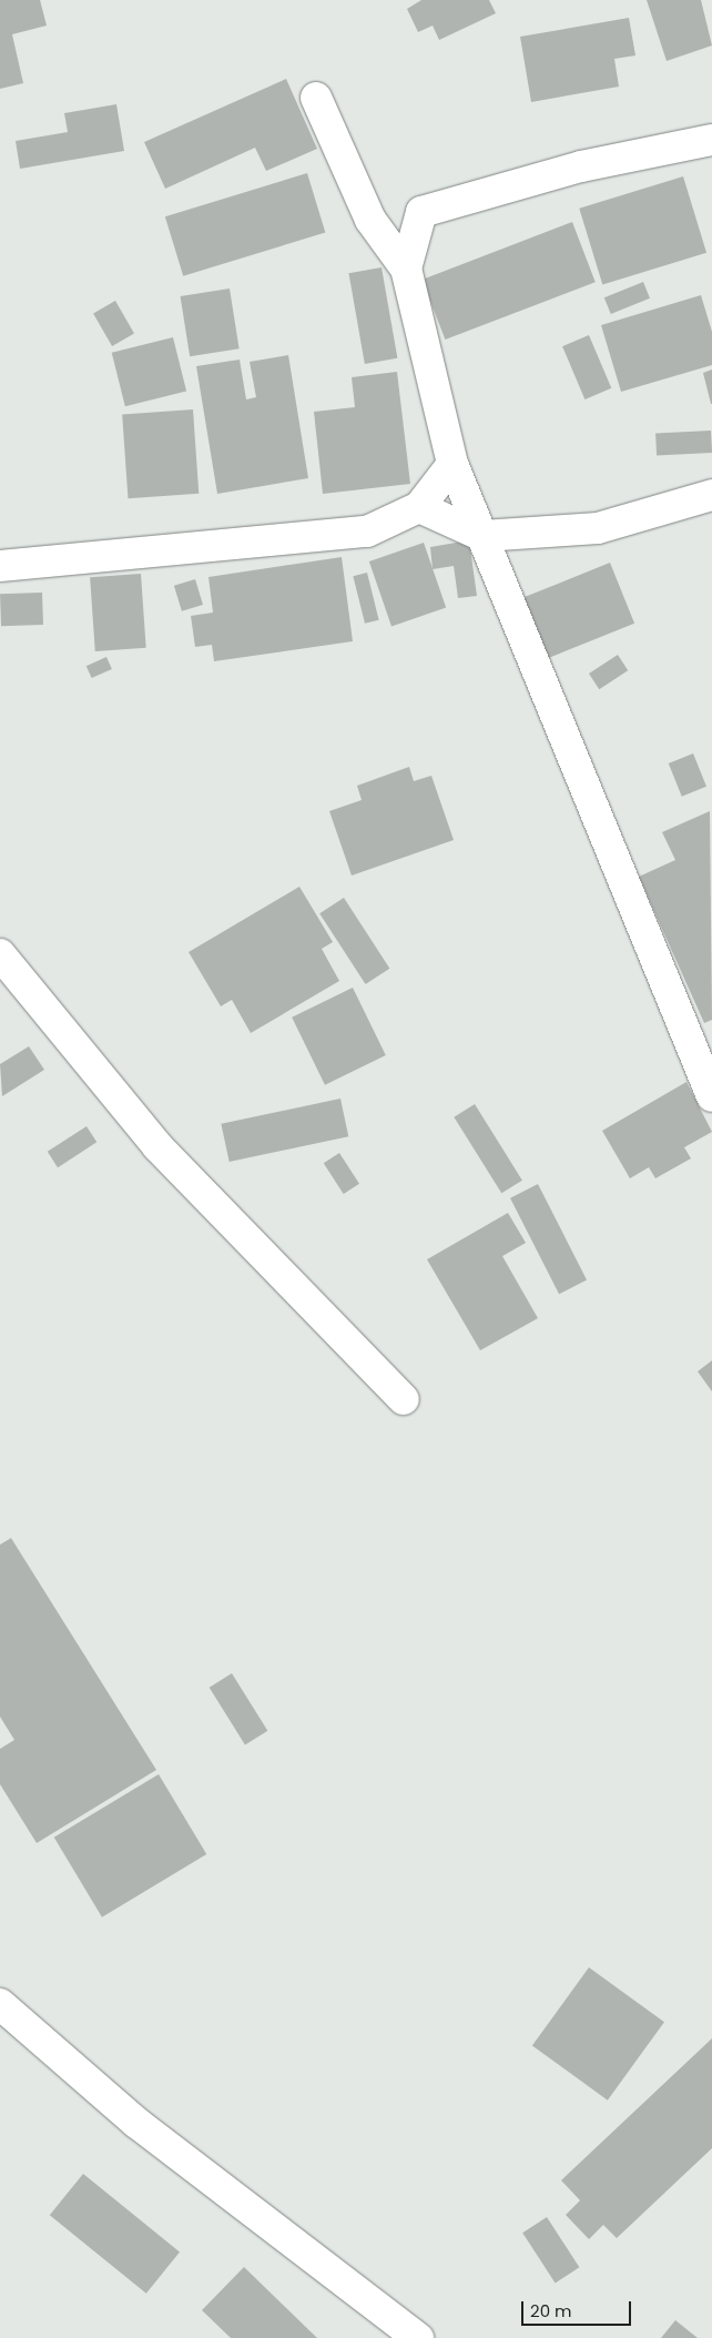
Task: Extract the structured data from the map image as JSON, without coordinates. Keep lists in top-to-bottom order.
{
  "scale_bar": "20 m"
}
